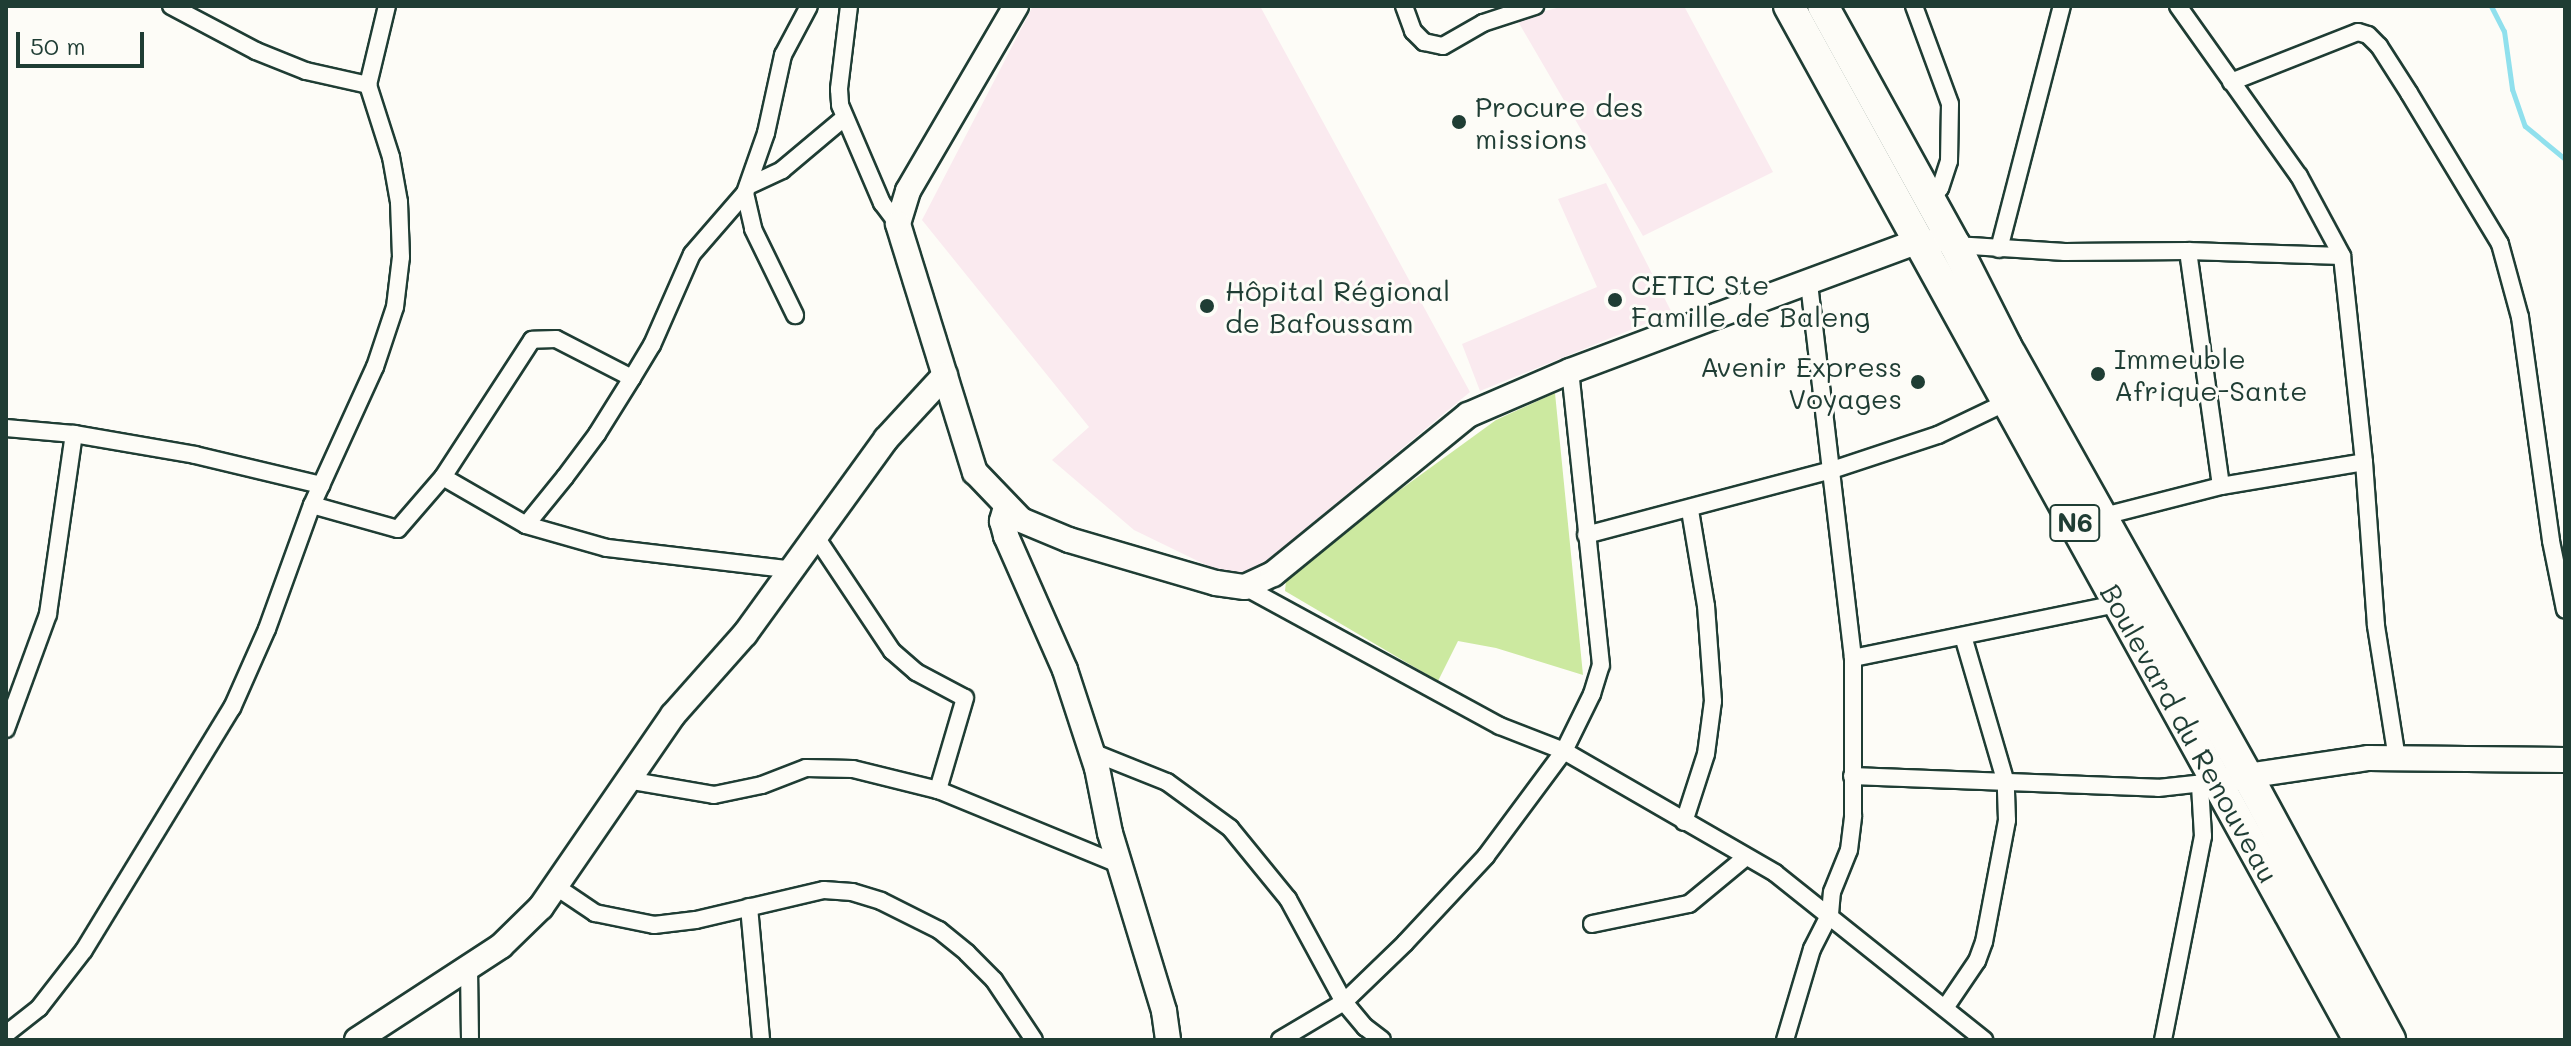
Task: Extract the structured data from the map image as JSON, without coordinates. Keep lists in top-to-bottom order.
{
  "streets": {
    "highway": ["N6", "Boulevard du Renouveau"]
  },
  "places": [
    "Procure des missions",
    "CETIC Ste Famille de Baleng",
    "Hôpital Régional de Bafoussam",
    "Immeuble Afrique-Sante",
    "Avenir Express Voyages"
  ],
  "scale_bar": "50 m"
}
